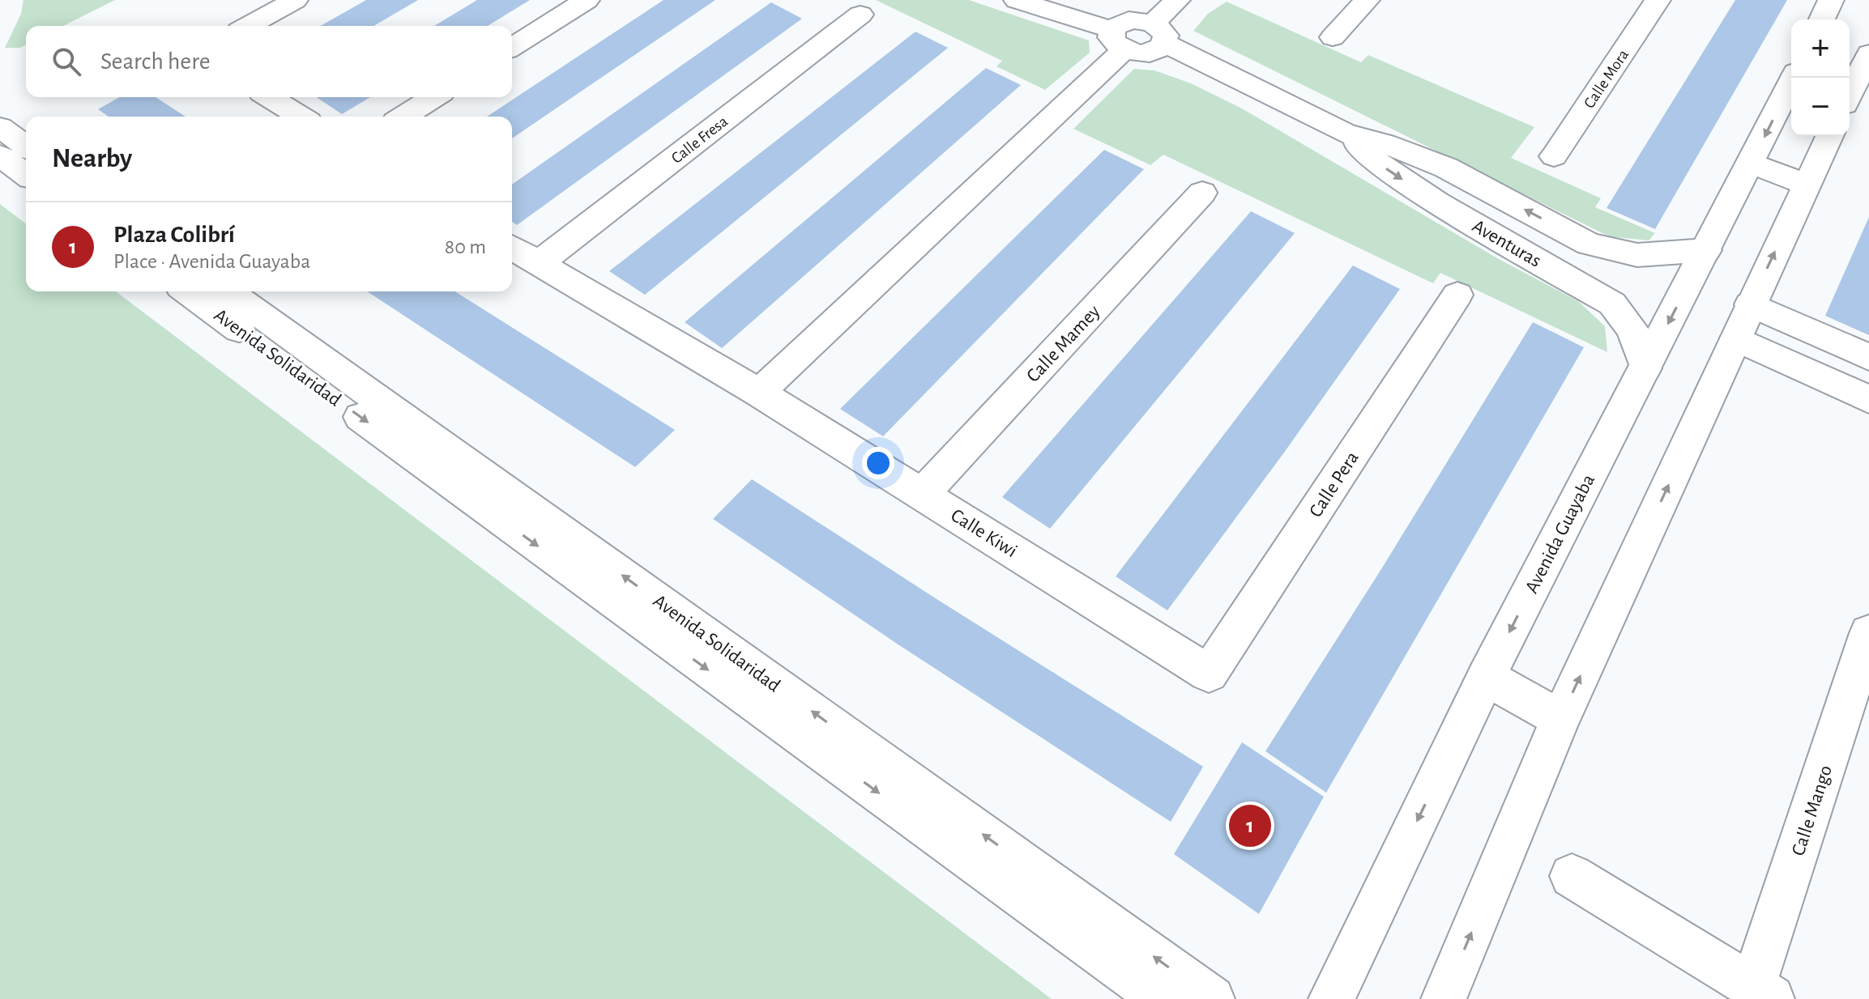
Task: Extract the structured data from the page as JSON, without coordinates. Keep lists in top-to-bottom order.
{
  "streets": {
    "street": [
      "Calle Mora",
      "Calle Fresa",
      "Aventuras",
      "Calle Mamey",
      "Avenida Solidaridad",
      "Calle Pera",
      "Calle Kiwi",
      "Avenida Guayaba",
      "Calle Mango"
    ]
  },
  "crossings": [
    ["Calle Fresa", "Calle Kiwi"],
    ["Aventuras", "Avenida Guayaba"],
    ["Calle Mamey", "Calle Kiwi"],
    ["Calle Pera", "Calle Kiwi"]
  ],
  "page": {
    "map_buttons": ["+", "−"],
    "search": "Search here",
    "heading": "Nearby",
    "list": [
      {
        "mark": "1",
        "name": "Plaza Colibrí",
        "note": "Place · Avenida Guayaba",
        "value": "80 m"
      }
    ],
    "pins": "1"
  }
}
